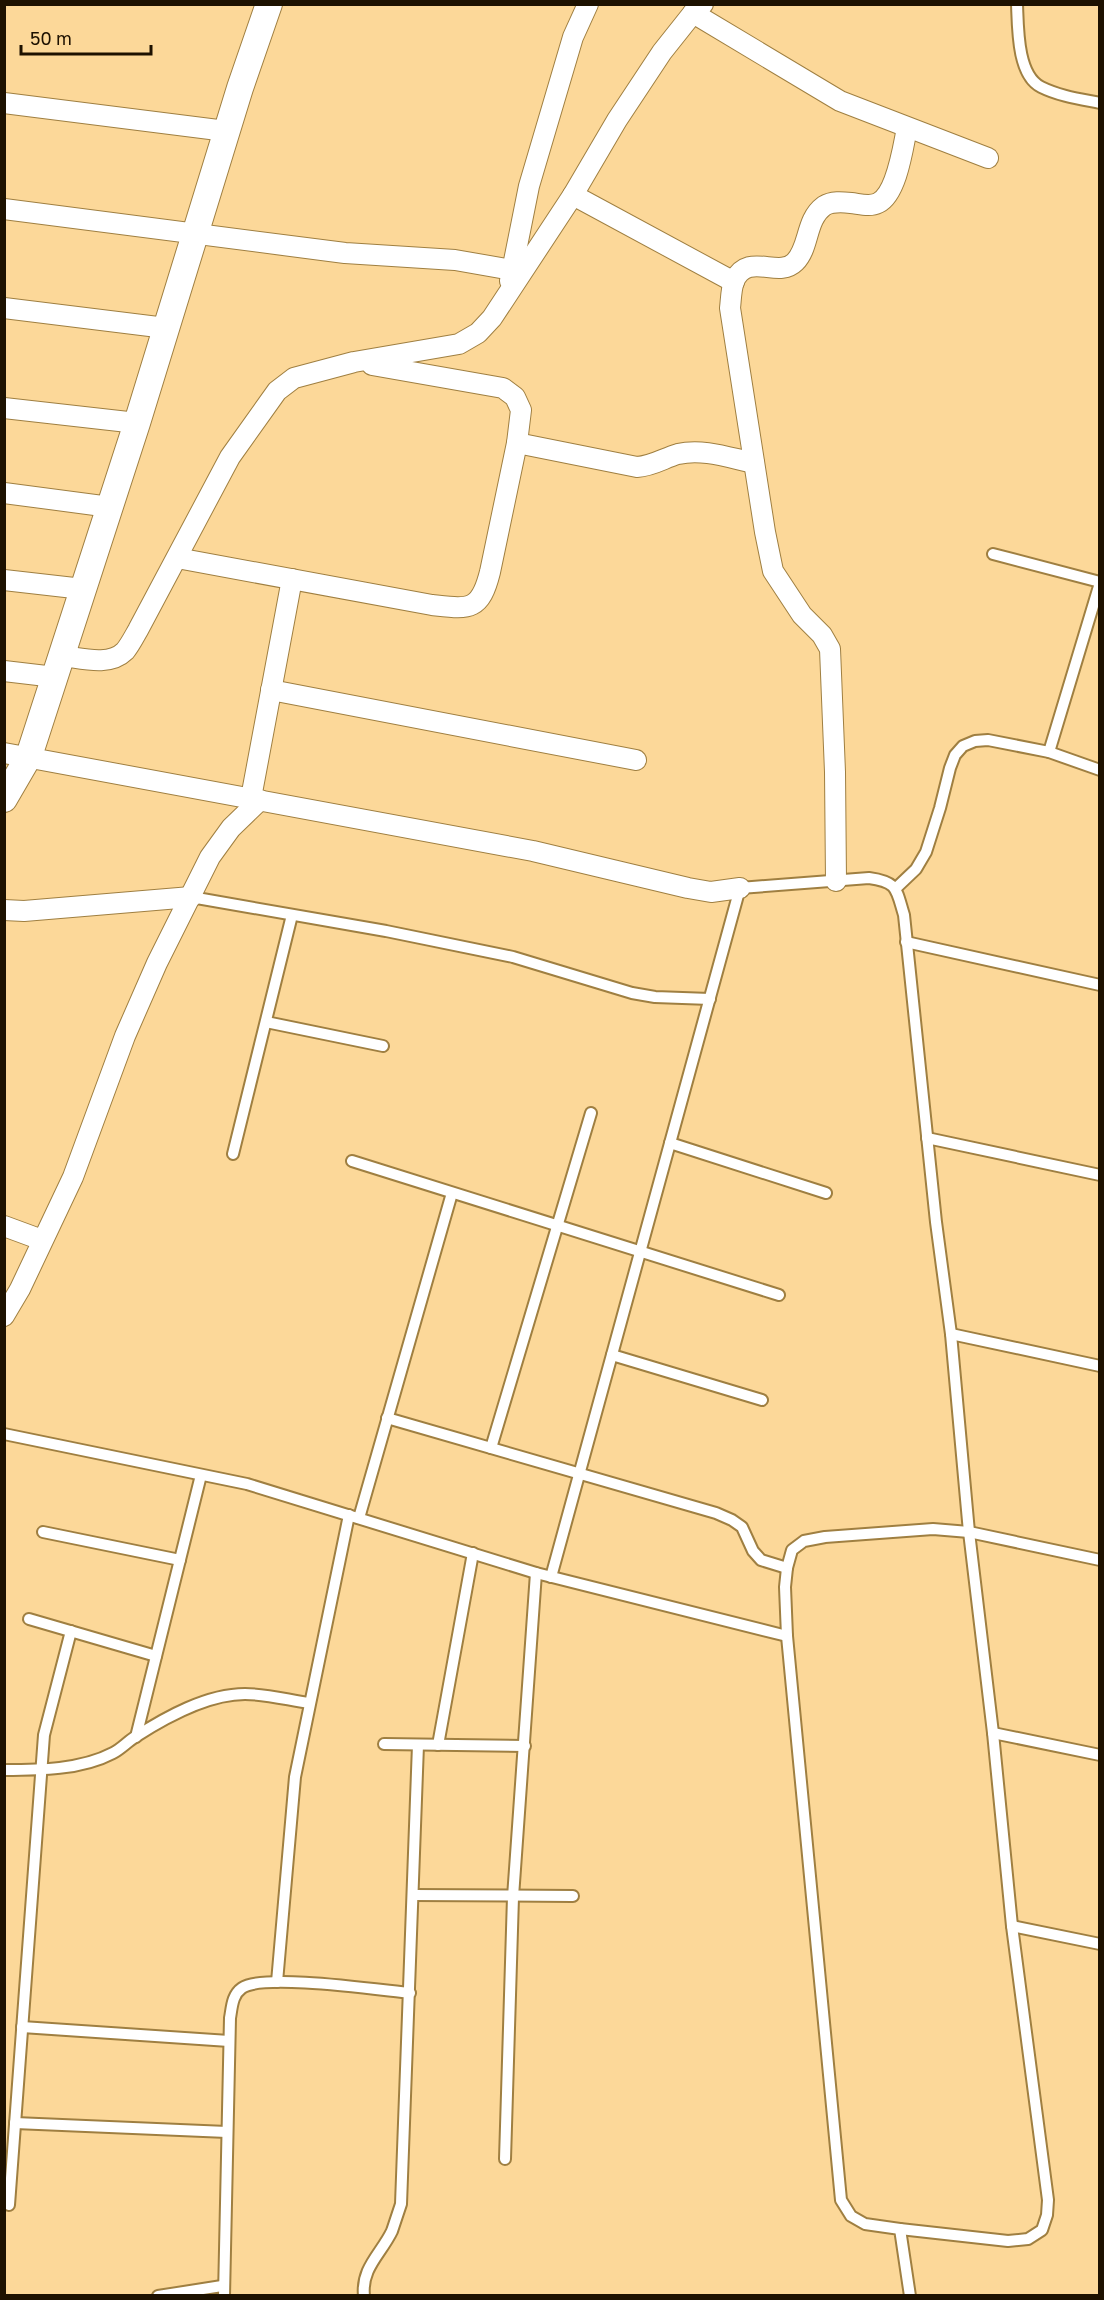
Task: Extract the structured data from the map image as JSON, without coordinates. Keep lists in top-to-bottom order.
{
  "scale_bar": "50 m"
}
